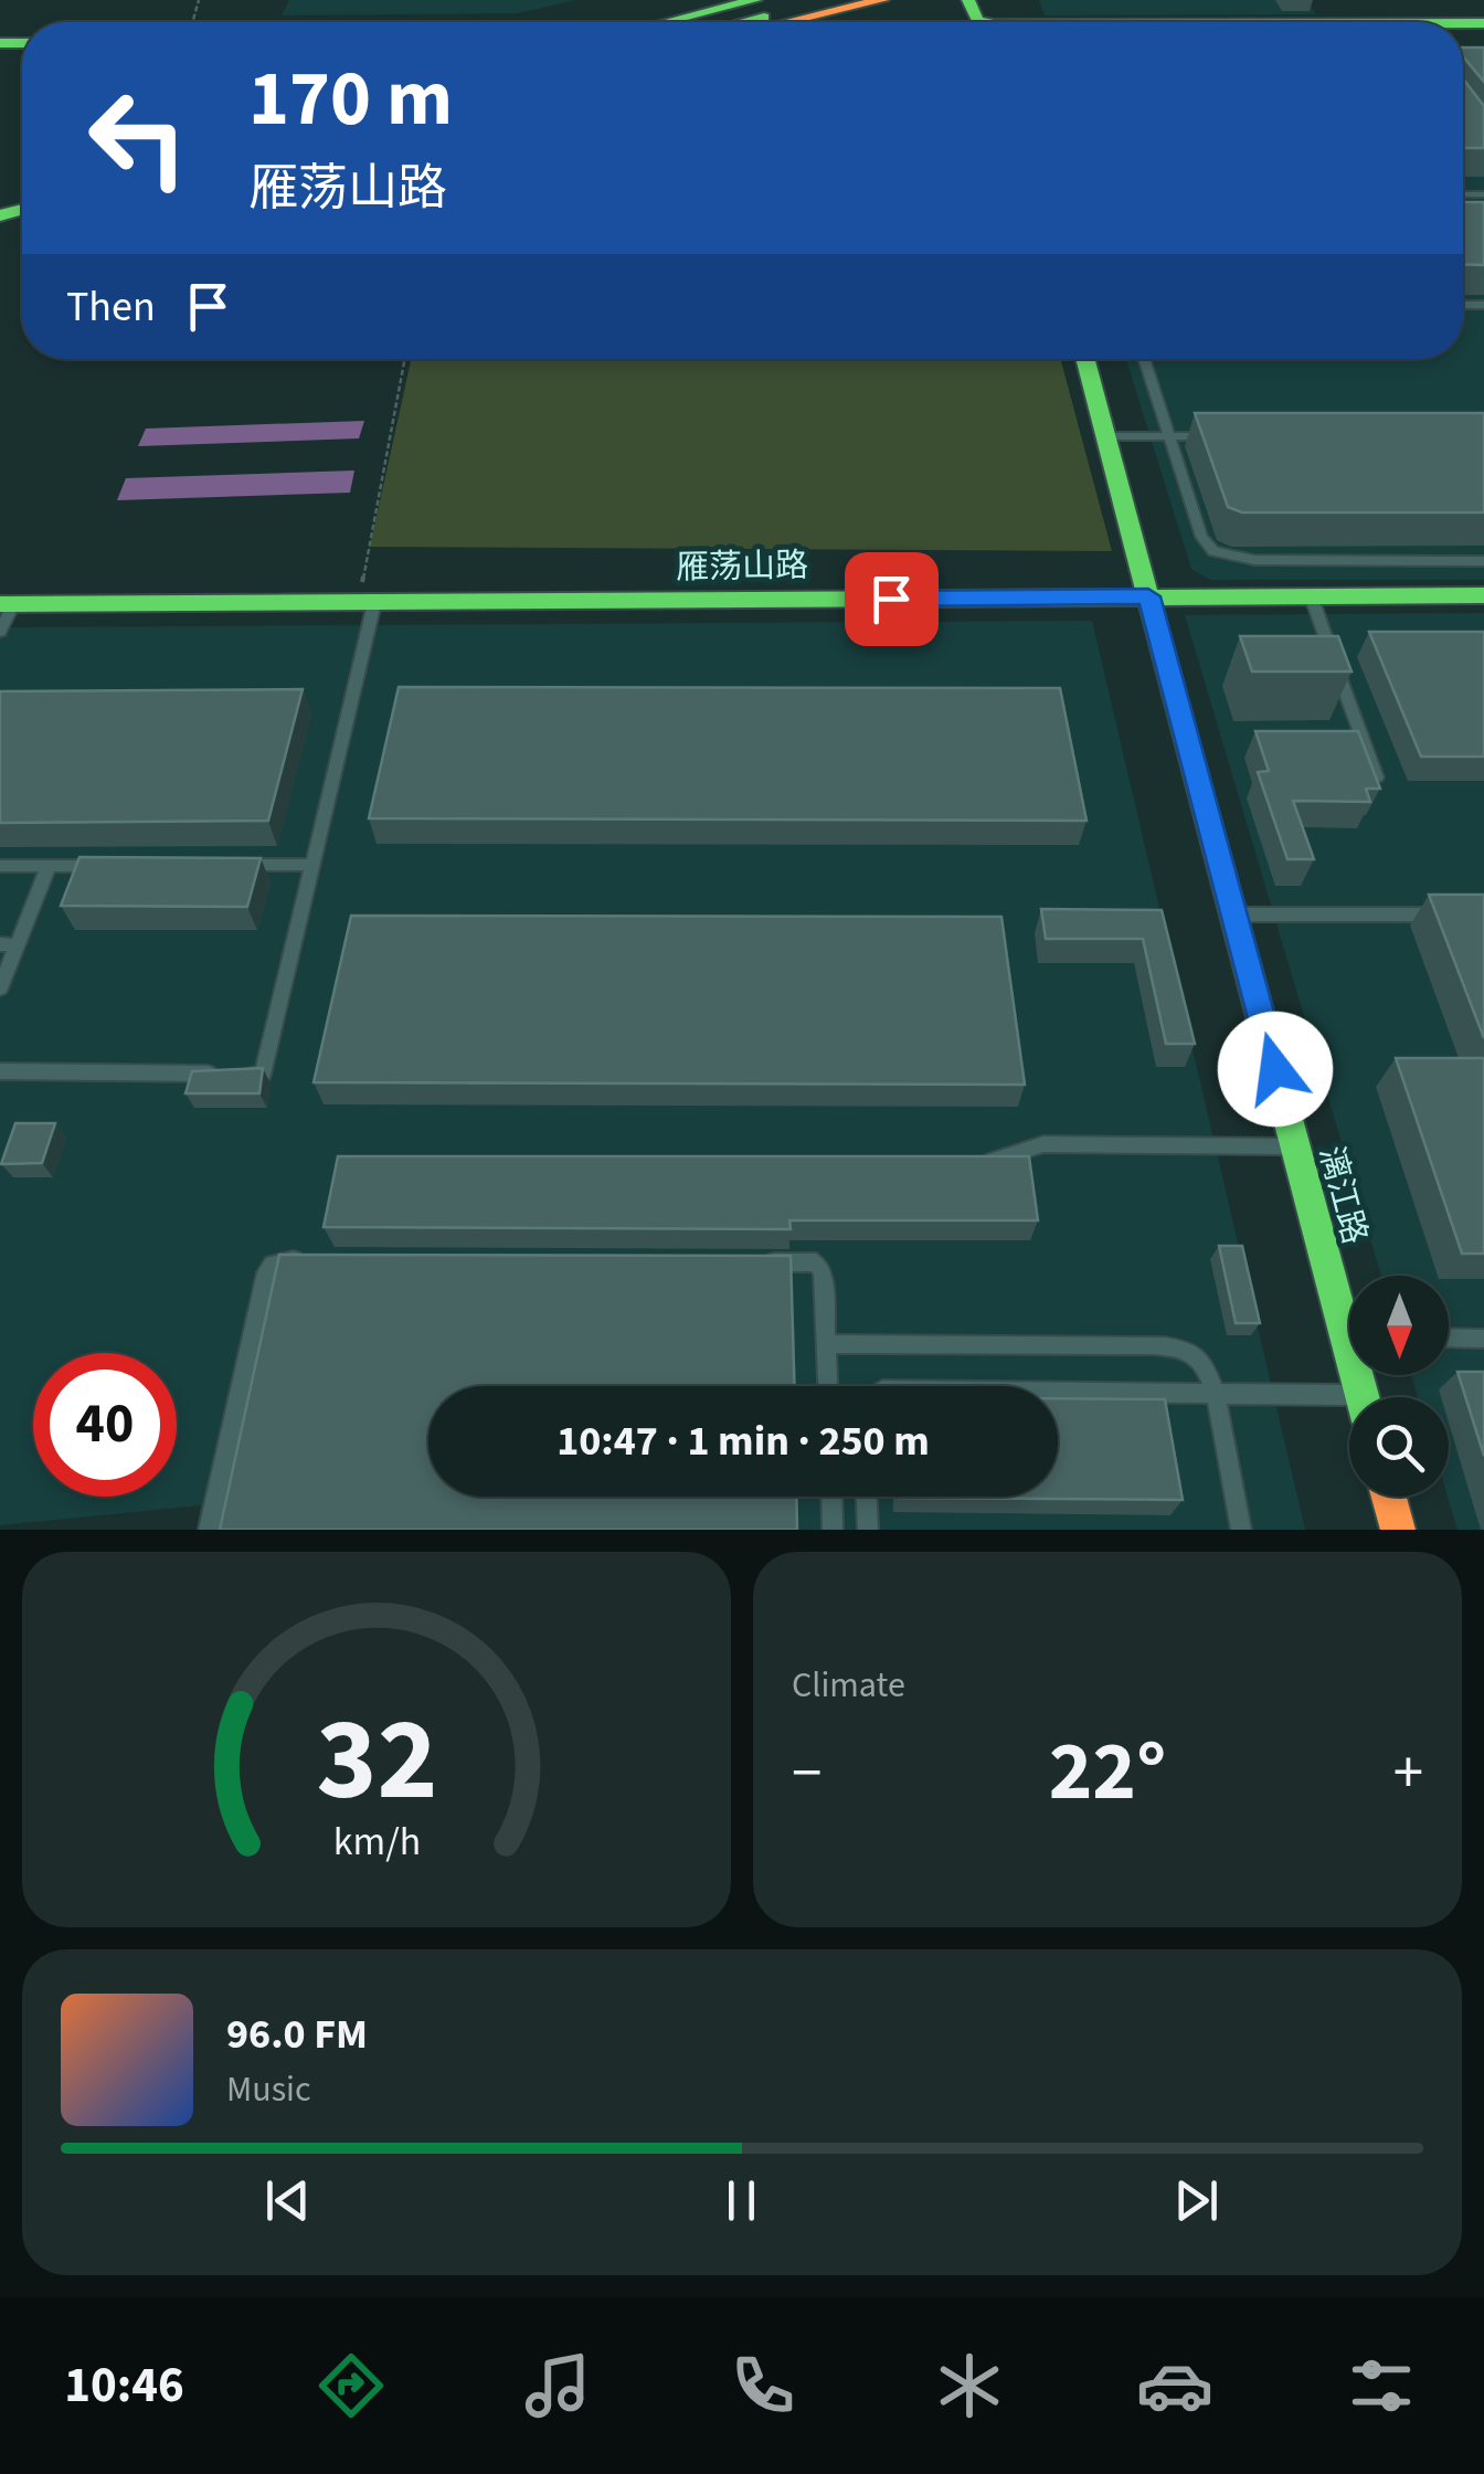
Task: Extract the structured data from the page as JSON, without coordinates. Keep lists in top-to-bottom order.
{
  "streets": {
    "main road": ["雁荡山路", "漓江路"]
  },
  "crossings": [
    ["雁荡山路", "漓江路"]
  ],
  "north": "bottom",
  "page": {
    "turn": ["170 m", "雁荡山路"],
    "then": "Then",
    "limit": "40",
    "trip": "10:47 · 1 min · 250 m",
    "tile": "Climate",
    "heat": ["−", "22°", "+"],
    "song": ["96.0 FM", "Music"],
    "tabs": "10:46",
    "gauge": ["32", "km/h"]
  }
}
